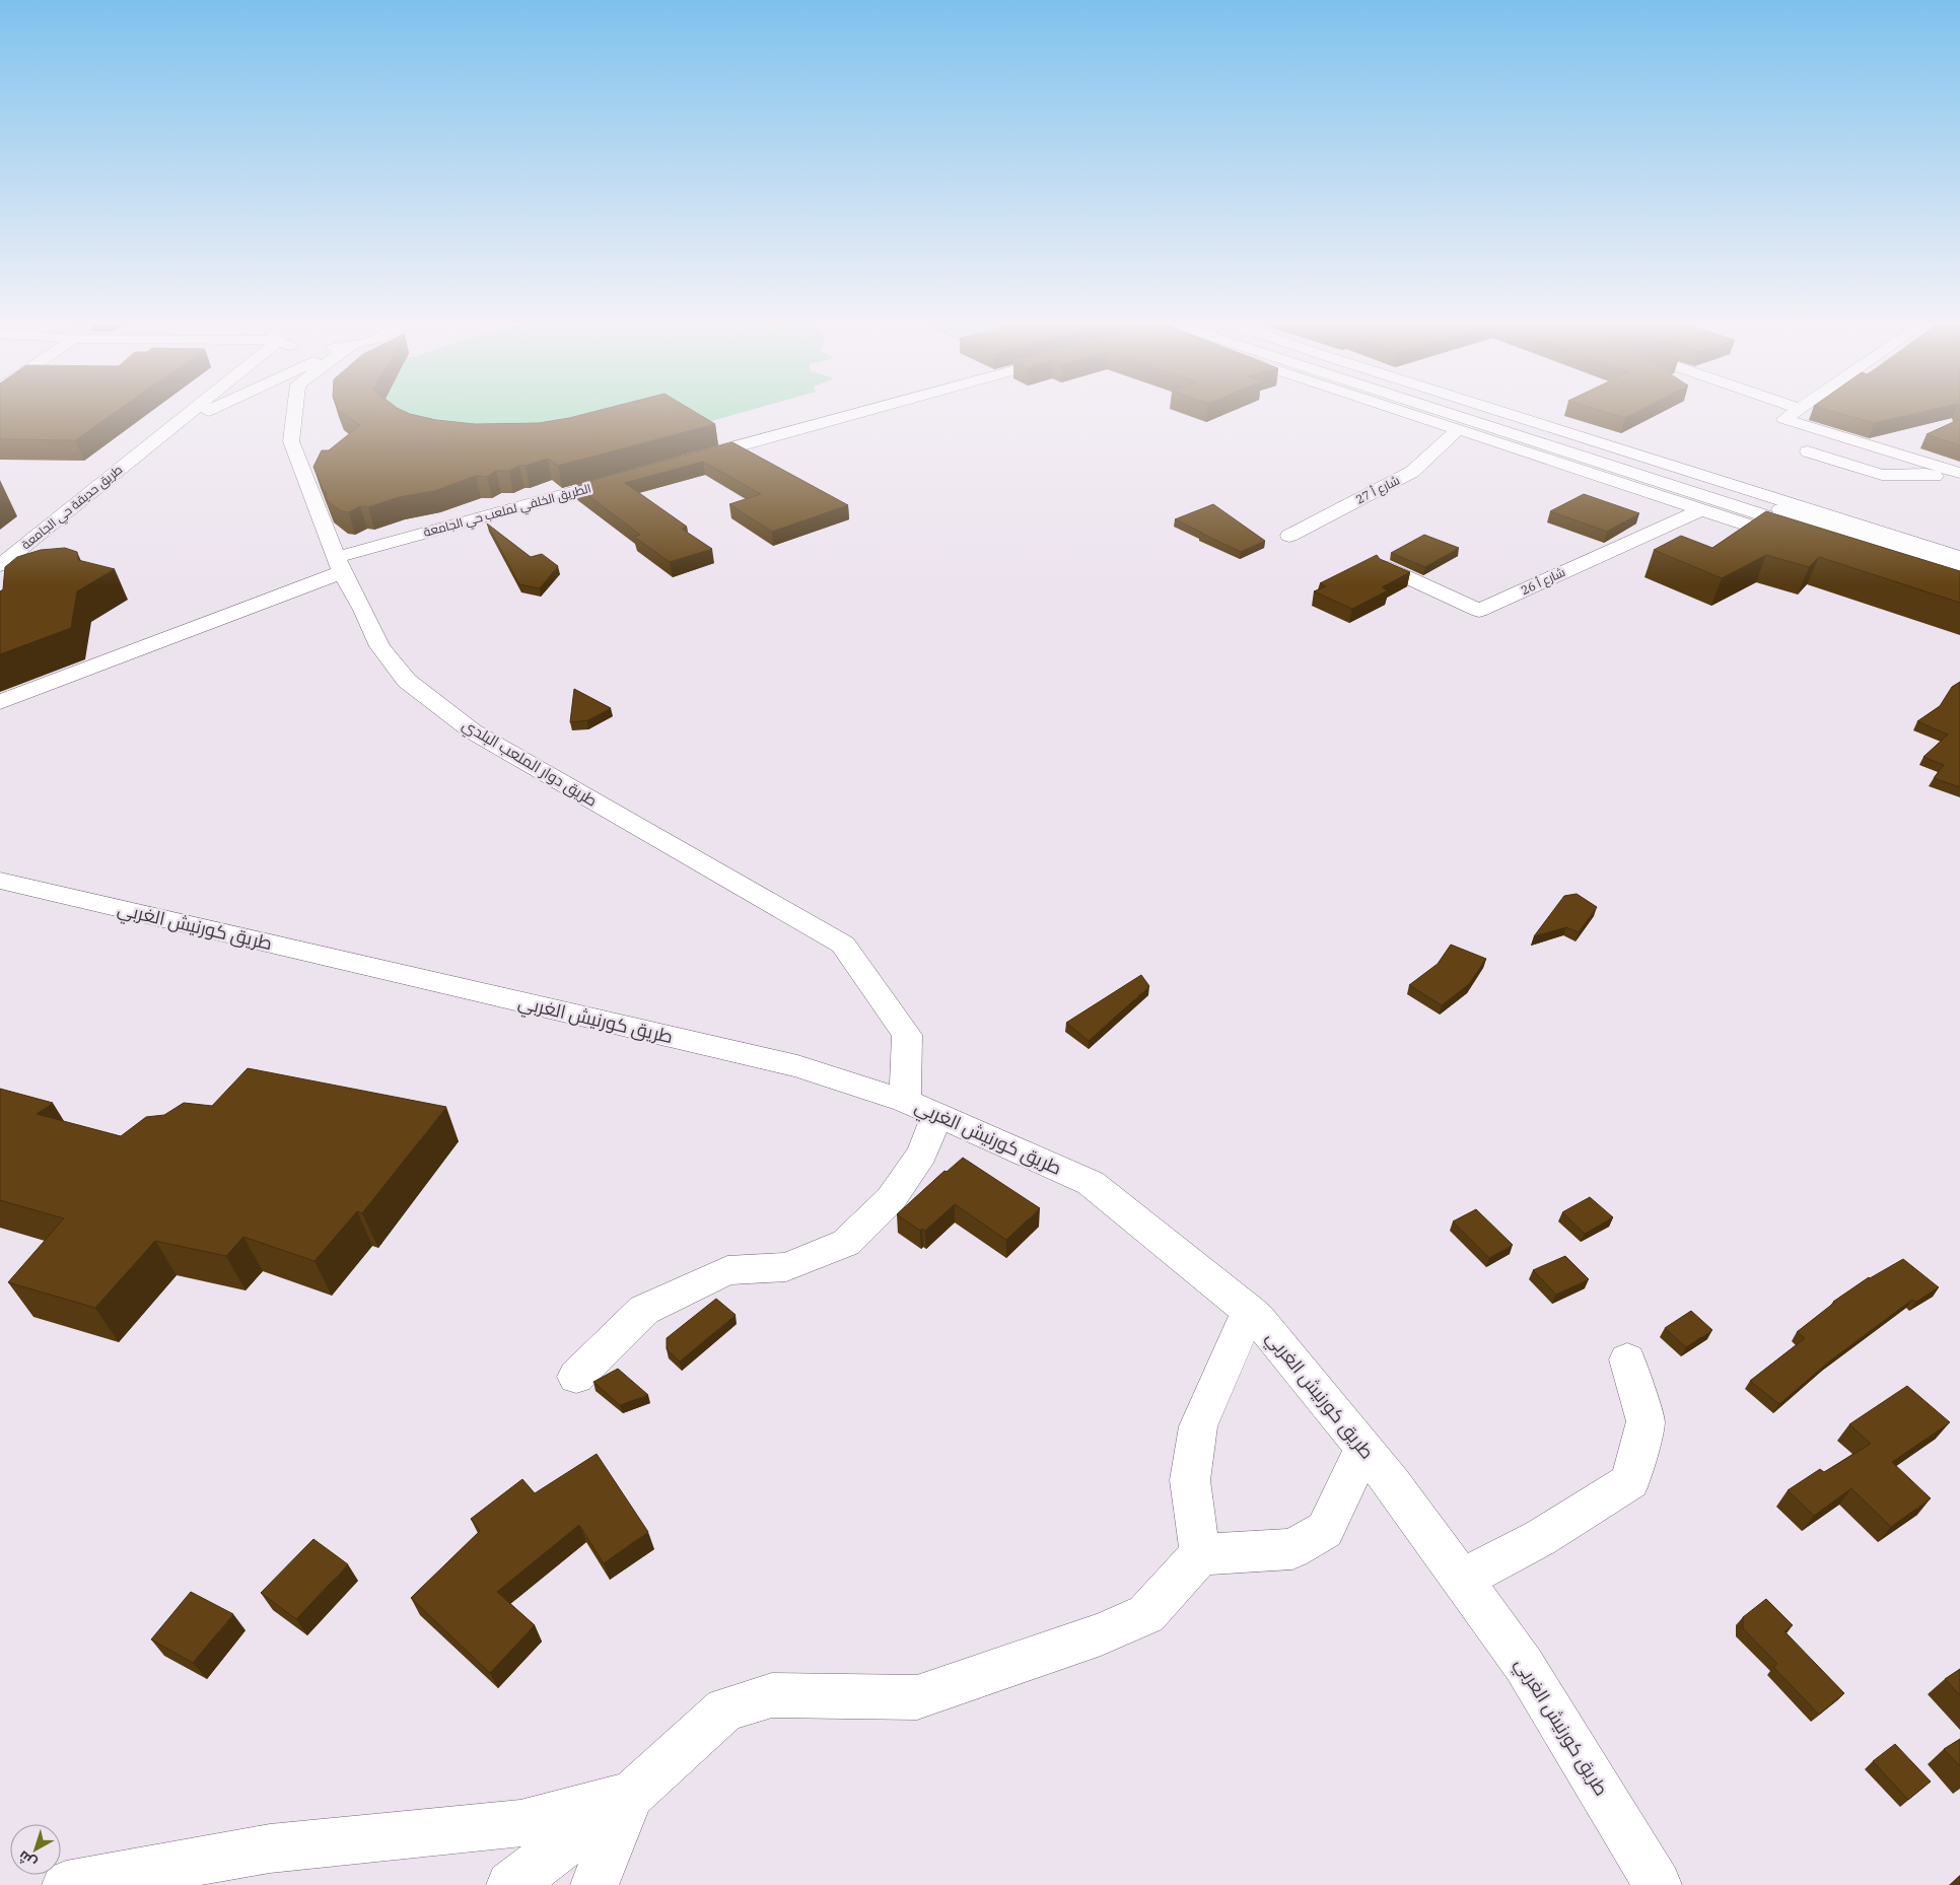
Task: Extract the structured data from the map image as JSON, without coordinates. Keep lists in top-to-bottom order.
{
  "streets": {
    "street": [
      "شارع أ 27",
      "طريق حديقة حي الجامعة",
      "الطريق الخلفي لملعب حي الجامعة",
      "شارع أ 26",
      "طريق دوار الملعب البلدي",
      "طريق كورنيش الغربي"
    ]
  },
  "crossings": [
    ["الطريق الخلفي لملعب حي الجامعة", "طريق دوار الملعب البلدي"],
    ["طريق دوار الملعب البلدي", "طريق كورنيش الغربي"]
  ],
  "north": "bottom left"
}
